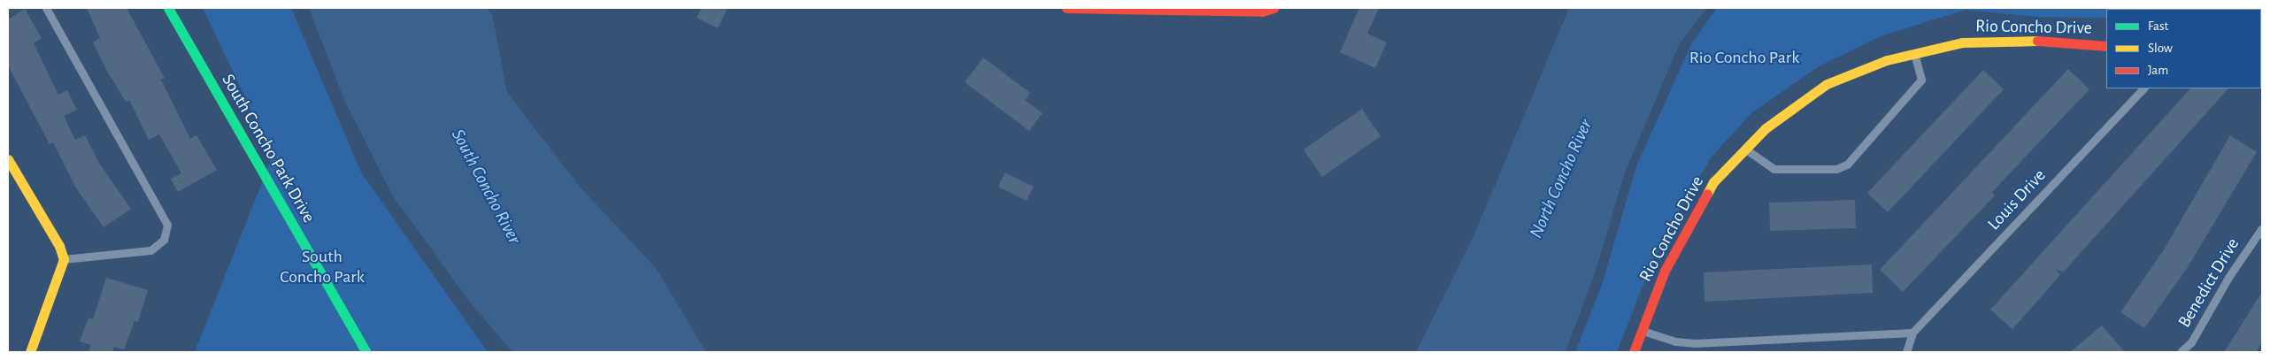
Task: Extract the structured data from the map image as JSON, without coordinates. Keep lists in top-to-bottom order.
{
  "streets": {
    "street": ["Rio Concho Drive", "South Concho Park Drive"],
    "lane": ["Louis Drive", "Benedict Drive"]
  },
  "water": ["North Concho River", "South Concho River"],
  "parks": ["Rio Concho Park", "South Concho Park"],
  "legend": ["Fast", "Slow", "Jam"]
}
